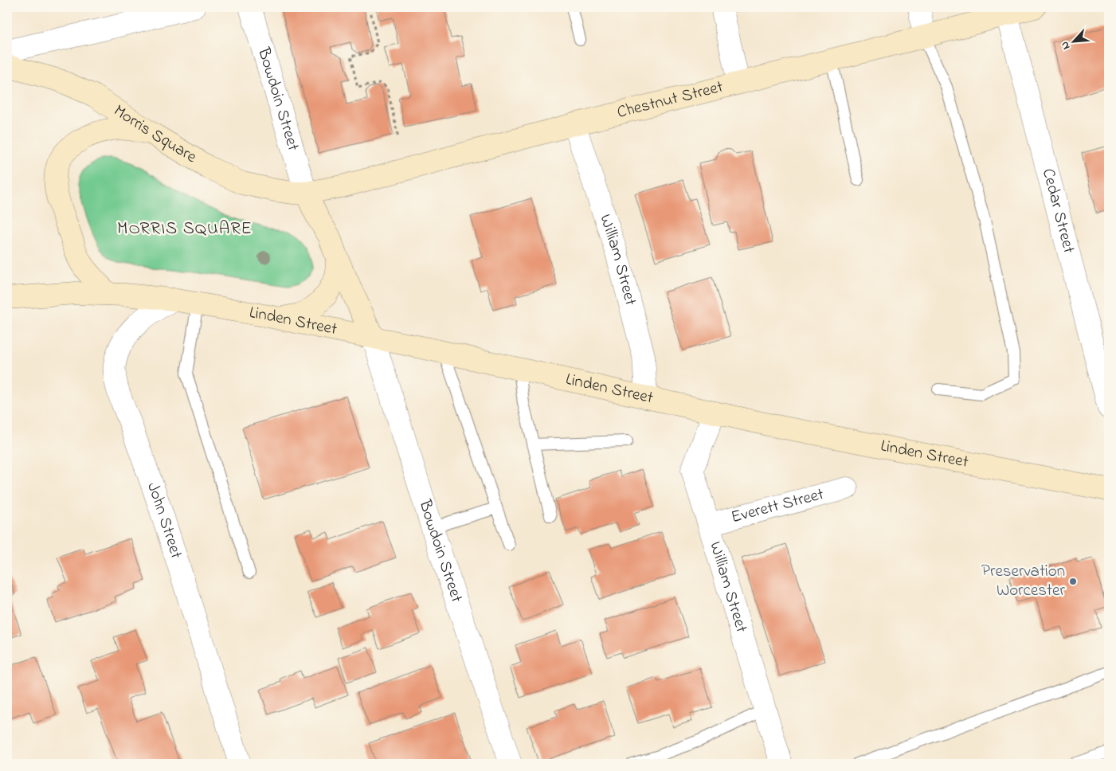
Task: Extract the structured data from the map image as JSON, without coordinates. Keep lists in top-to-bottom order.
{
  "streets": {
    "main road": ["Chestnut Street", "Morris Square", "Linden Street"],
    "street": [
      "Bowdoin Street",
      "Cedar Street",
      "William Street",
      "Everett Street",
      "John Street"
    ]
  },
  "crossings": [
    ["Bowdoin Street", "Chestnut Street"],
    ["Bowdoin Street", "Morris Square"],
    ["Bowdoin Street", "Linden Street"],
    ["Chestnut Street", "Morris Square"],
    ["Chestnut Street", "Cedar Street"],
    ["Chestnut Street", "William Street"],
    ["William Street", "Linden Street"],
    ["William Street", "Everett Street"],
    ["Linden Street", "John Street"]
  ],
  "districts": ["MORRIS SQUARE"],
  "places": ["Preservation Worcester"],
  "north": "bottom left"
}
